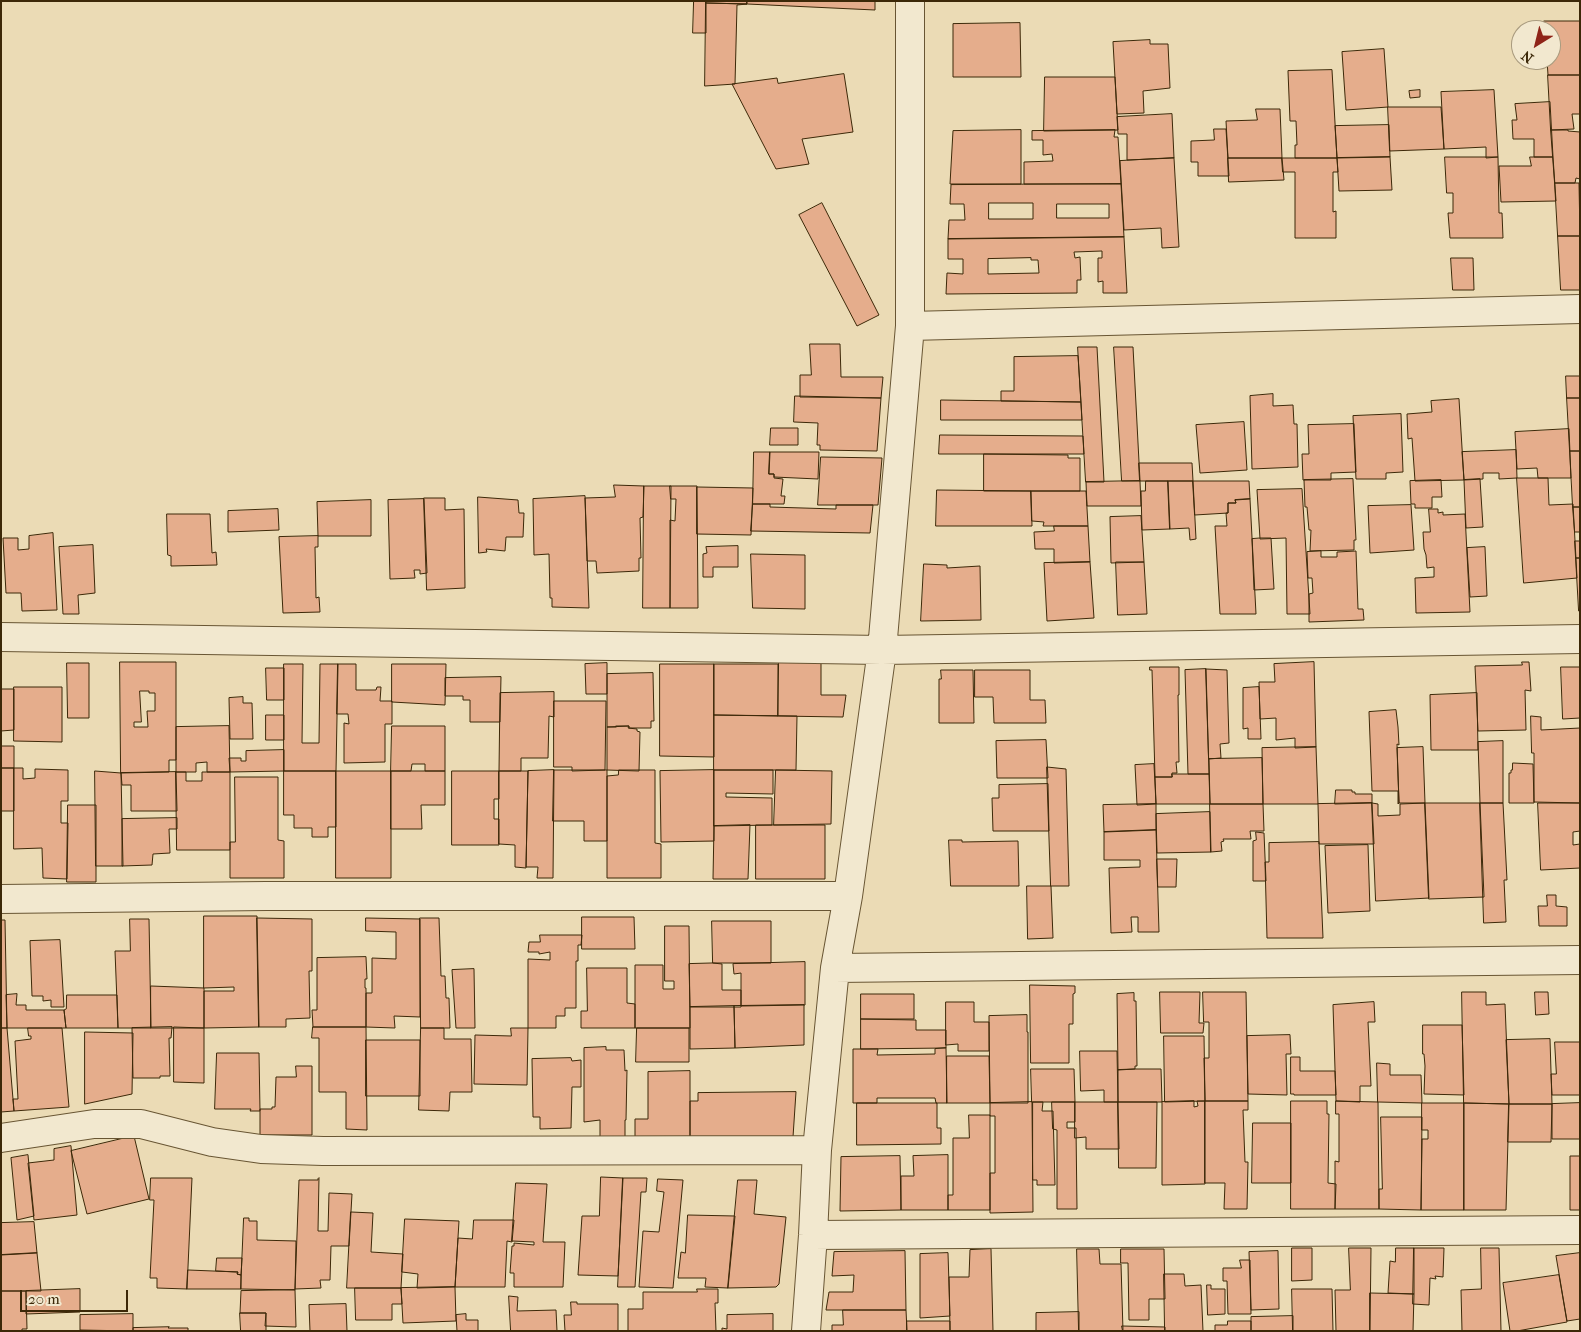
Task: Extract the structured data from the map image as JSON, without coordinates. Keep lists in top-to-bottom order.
{
  "scale_bar": "20 m",
  "north": "bottom left"
}
